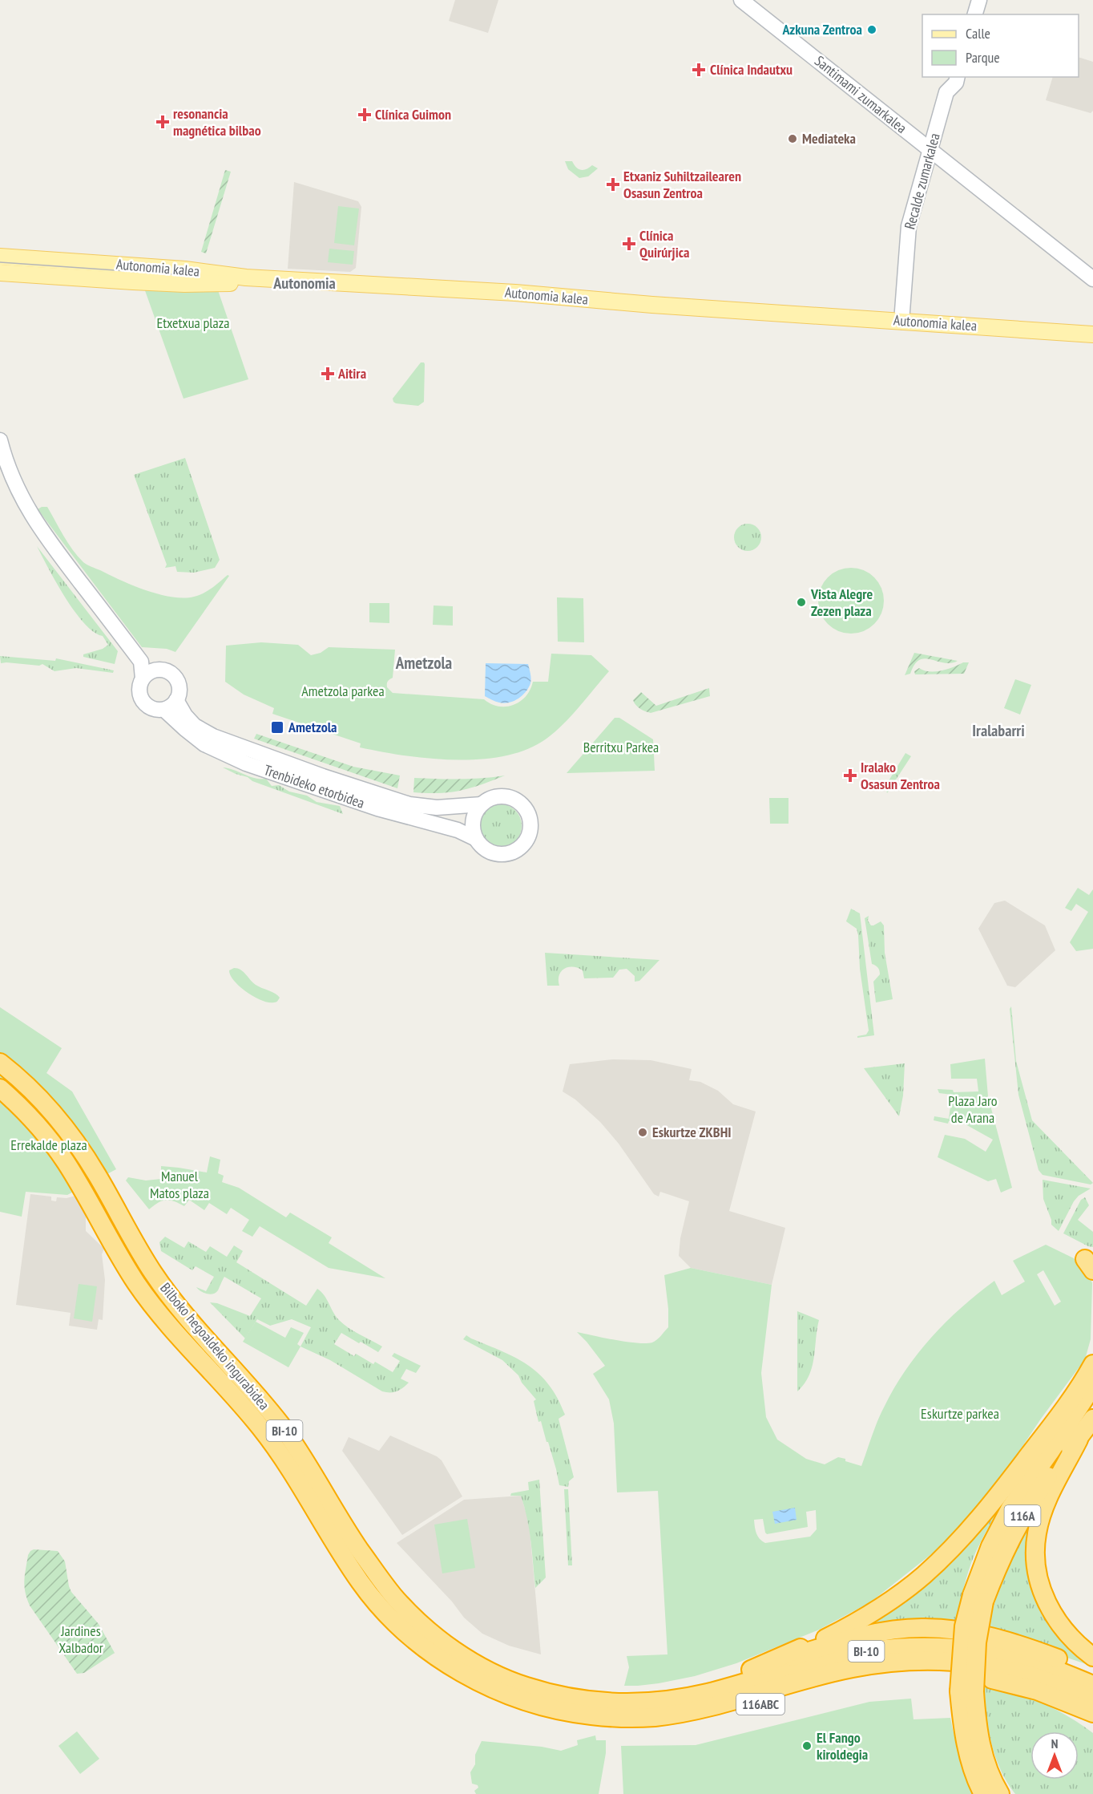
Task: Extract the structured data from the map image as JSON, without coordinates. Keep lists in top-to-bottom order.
{
  "streets": {
    "highway": [
      "Bilboko hegoaldeko ingurabidea",
      "BI-10",
      "116A",
      "116ABC"
    ],
    "main road": ["Autonomia kalea"],
    "street": ["Santimami zumarkalea", "Recalde zumarkalea", "Trenbideko etorbidea"]
  },
  "crossings": [
    ["Santimami zumarkalea", "Recalde zumarkalea"],
    ["Recalde zumarkalea", "Autonomia kalea"],
    ["Bilboko hegoaldeko ingurabidea", "116ABC"],
    ["BI-10", "116ABC"]
  ],
  "districts": ["Autonomia", "Ametzola", "Iralabarri"],
  "parks": [
    "Etxetxua plaza",
    "Ametzola parkea",
    "Berritxu Parkea",
    "Plaza Jaro de Arana",
    "Errekalde plaza",
    "Manuel Matos plaza",
    "Eskurtze parkea",
    "Jardines Xalbador"
  ],
  "places": {
    "other": [
      "Azkuna Zentroa",
      "Mediateka",
      "Vista Alegre Zezen plaza",
      "Eskurtze ZKBHI",
      "El Fango kiroldegia"
    ],
    "health": [
      "Clínica Indautxu",
      "Clínica Guimon",
      "resonancia magnética bilbao",
      "Etxaniz Suhiltzailearen Osasun Zentroa",
      "Clínica Quirúrjica",
      "Aitira",
      "Iralako Osasun Zentroa"
    ],
    "transit": ["Ametzola"]
  },
  "legend": ["Calle", "Parque"],
  "north": "top"
}
